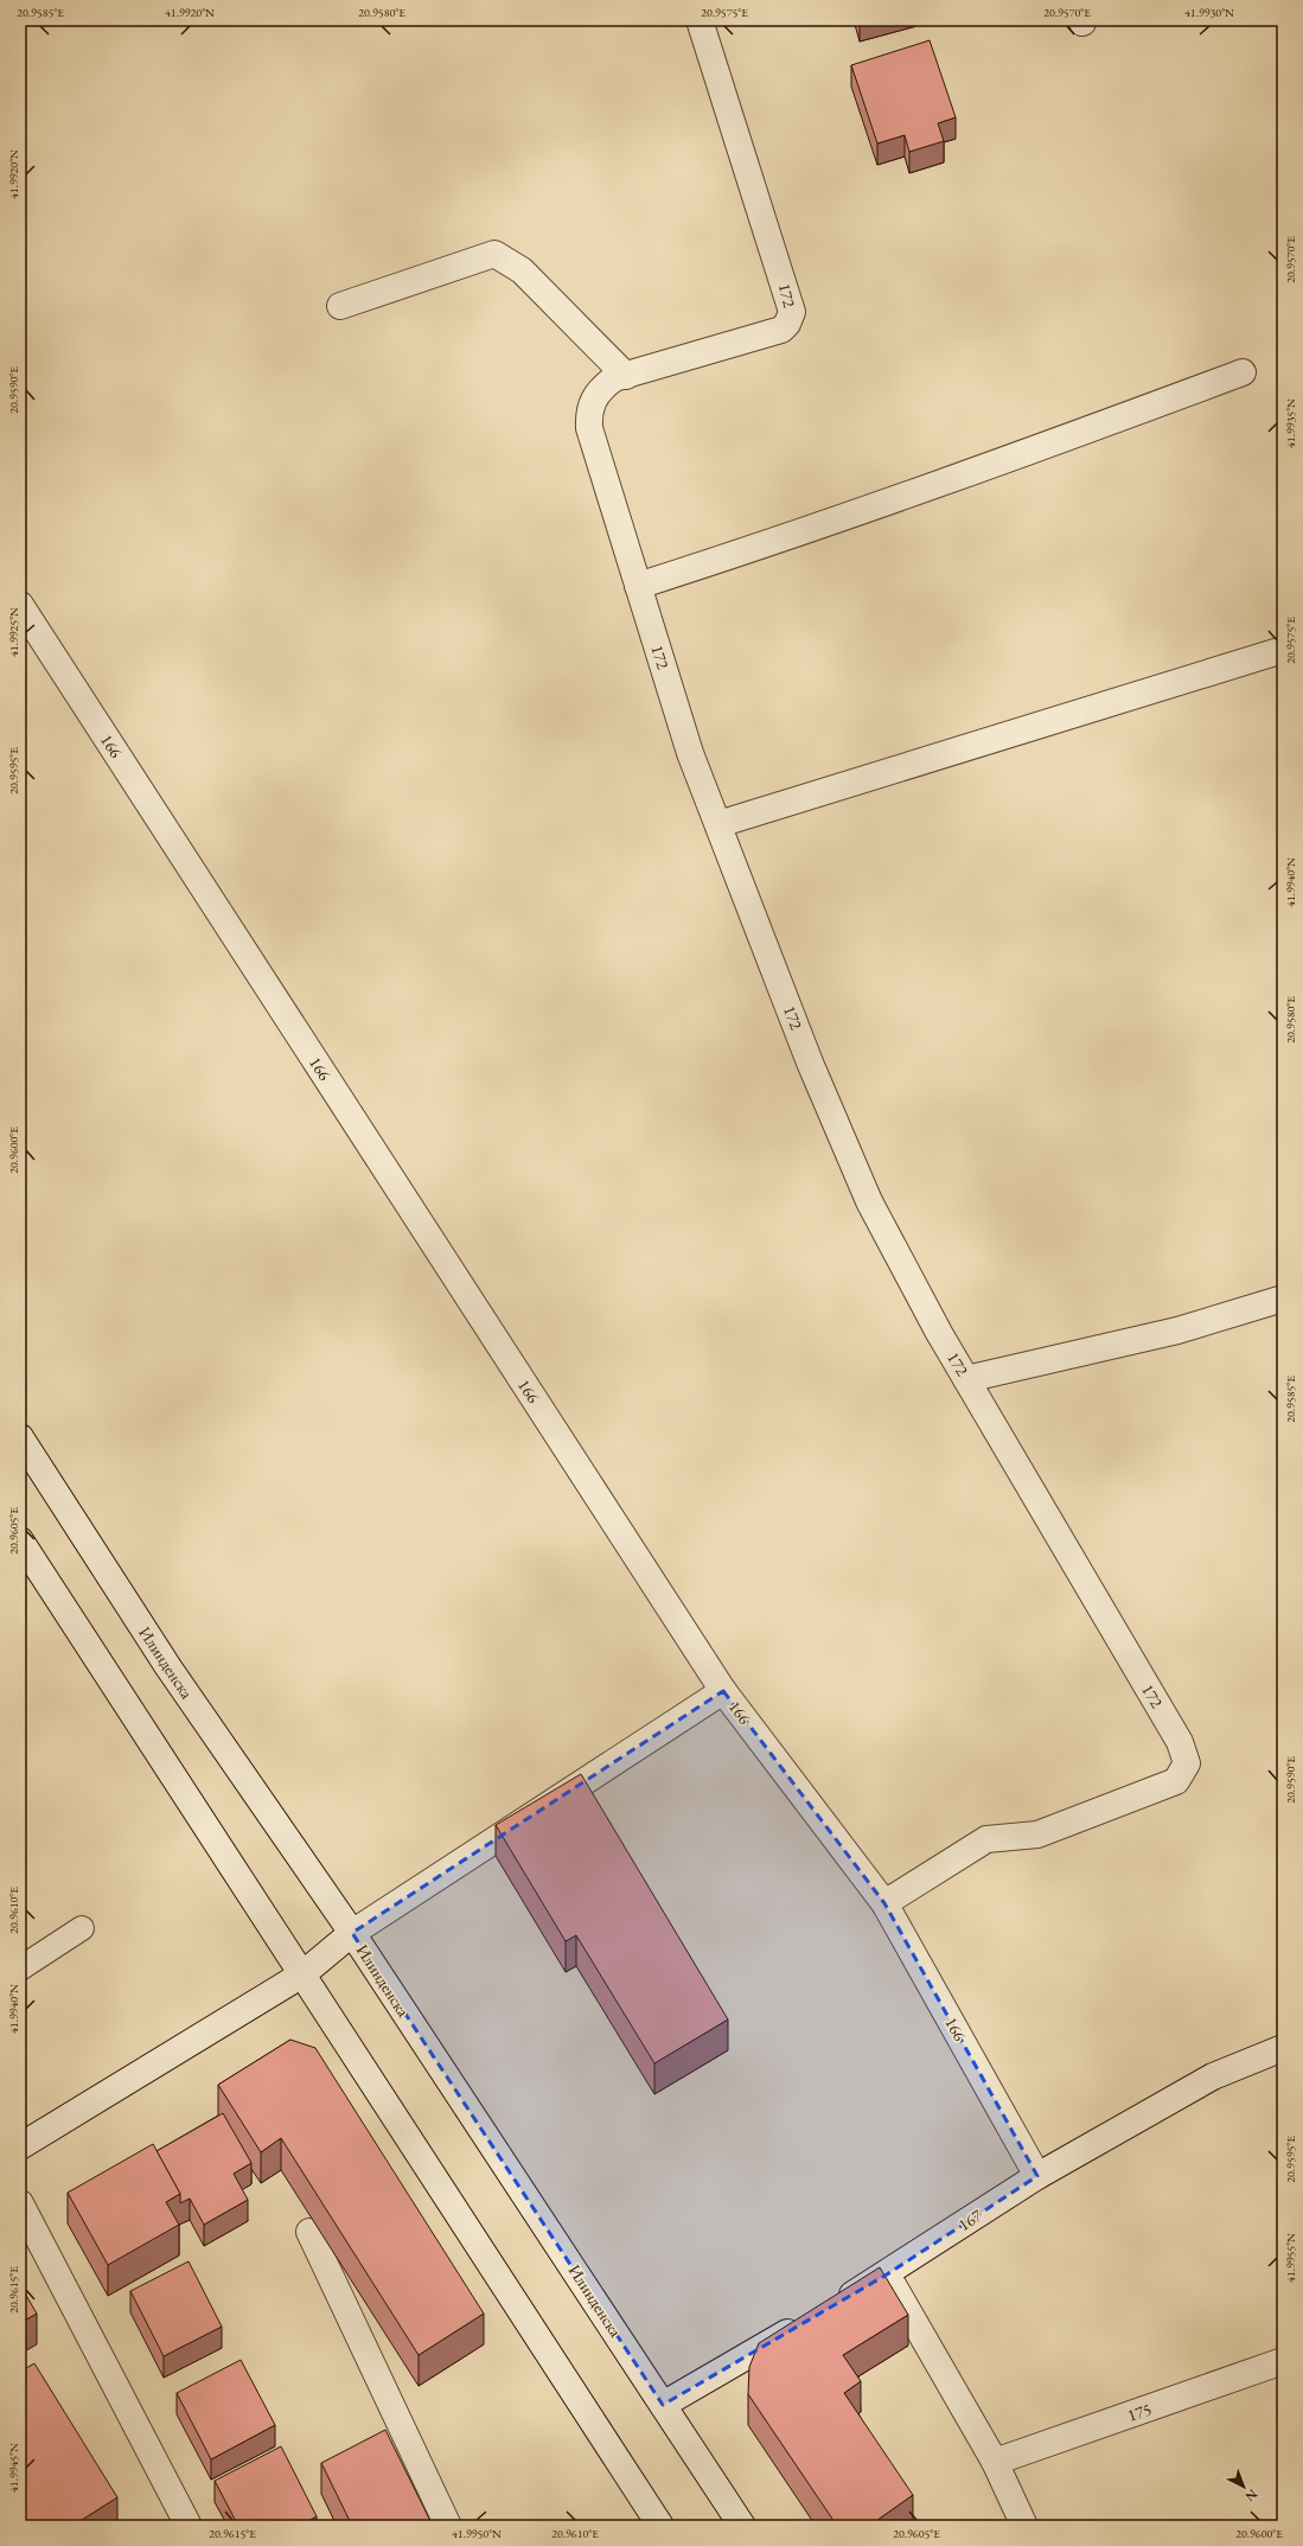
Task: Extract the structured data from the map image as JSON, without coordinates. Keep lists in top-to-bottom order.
{
  "streets": {
    "street": [
      "172",
      "166",
      "Илинденска",
      "167",
      "175"
    ]
  },
  "crossings": [
    ["172", "166"],
    ["166", "167"]
  ],
  "north": "bottom right",
  "coordinates": [
    "20.9585°E",
    "41.9920°N",
    "20.9580°E",
    "20.9575°E",
    "20.9570°E",
    "41.9930°N",
    "20.9590°E",
    "41.9935°N",
    "41.9925°N",
    "20.9595°E",
    "41.9940°N",
    "20.9600°E",
    "20.9605°E",
    "20.9610°E",
    "41.9955°N",
    "20.9615°E",
    "41.9945°N",
    "41.9950°N"
  ]
}
